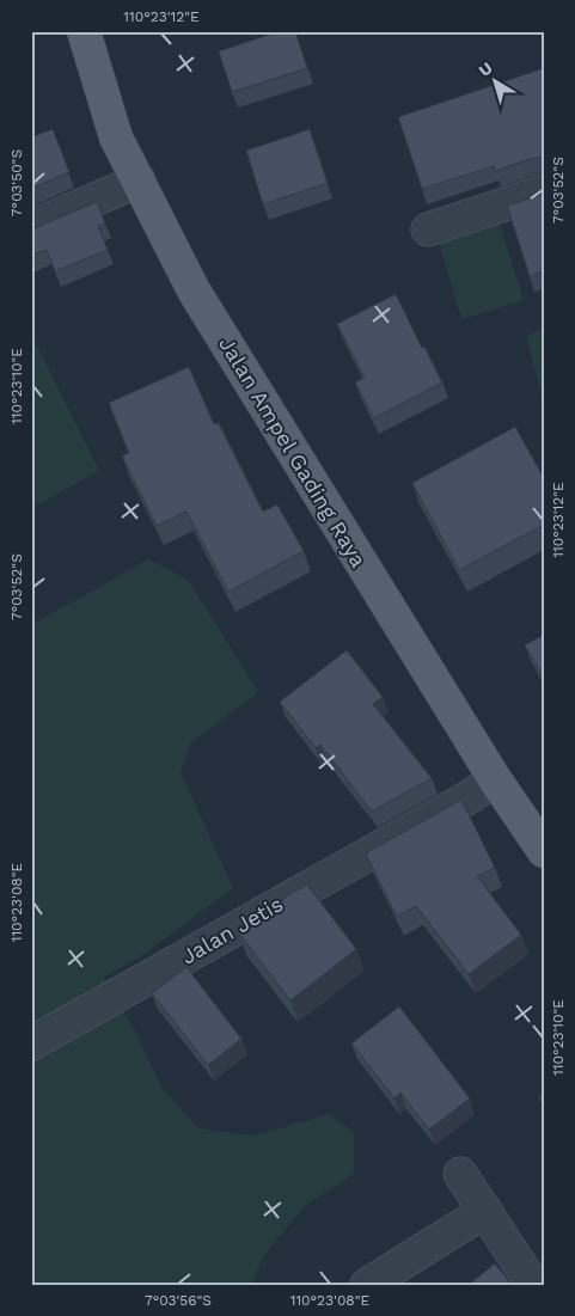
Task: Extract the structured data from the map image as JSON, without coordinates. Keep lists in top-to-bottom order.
{
  "streets": {
    "main road": ["Jalan Ampel Gading Raya"],
    "street": ["Jalan Jetis"]
  },
  "crossings": [
    ["Jalan Ampel Gading Raya", "Jalan Jetis"]
  ],
  "north": "top left",
  "coordinates": [
    "110°23'12\"E",
    "7°03'50\"S",
    "7°03'52\"S",
    "110°23'10\"E",
    "110°23'08\"E",
    "7°03'56\"S"
  ]
}
